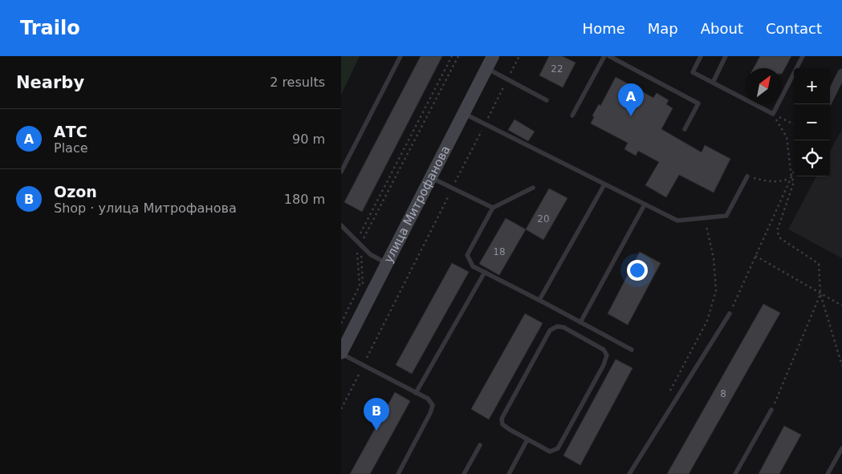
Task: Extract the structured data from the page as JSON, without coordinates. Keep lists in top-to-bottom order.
{
  "streets": {
    "main road": ["улица Митрофанова"]
  },
  "house_numbers": [
    "22",
    "20",
    "18",
    "8"
  ],
  "north": "top right",
  "page": {
    "header": "Trailo",
    "nav": [
      "Home",
      "Map",
      "About",
      "Contact"
    ],
    "heading": ["Nearby", "2 results"],
    "map_buttons": ["+", "−"],
    "pins": ["A", "B"],
    "list": [
      {
        "mark": "A",
        "name": "АТС",
        "note": "Place",
        "value": "90 m"
      },
      {
        "mark": "B",
        "name": "Ozon",
        "note": "Shop · улица Митрофанова",
        "value": "180 m"
      }
    ]
  }
}
